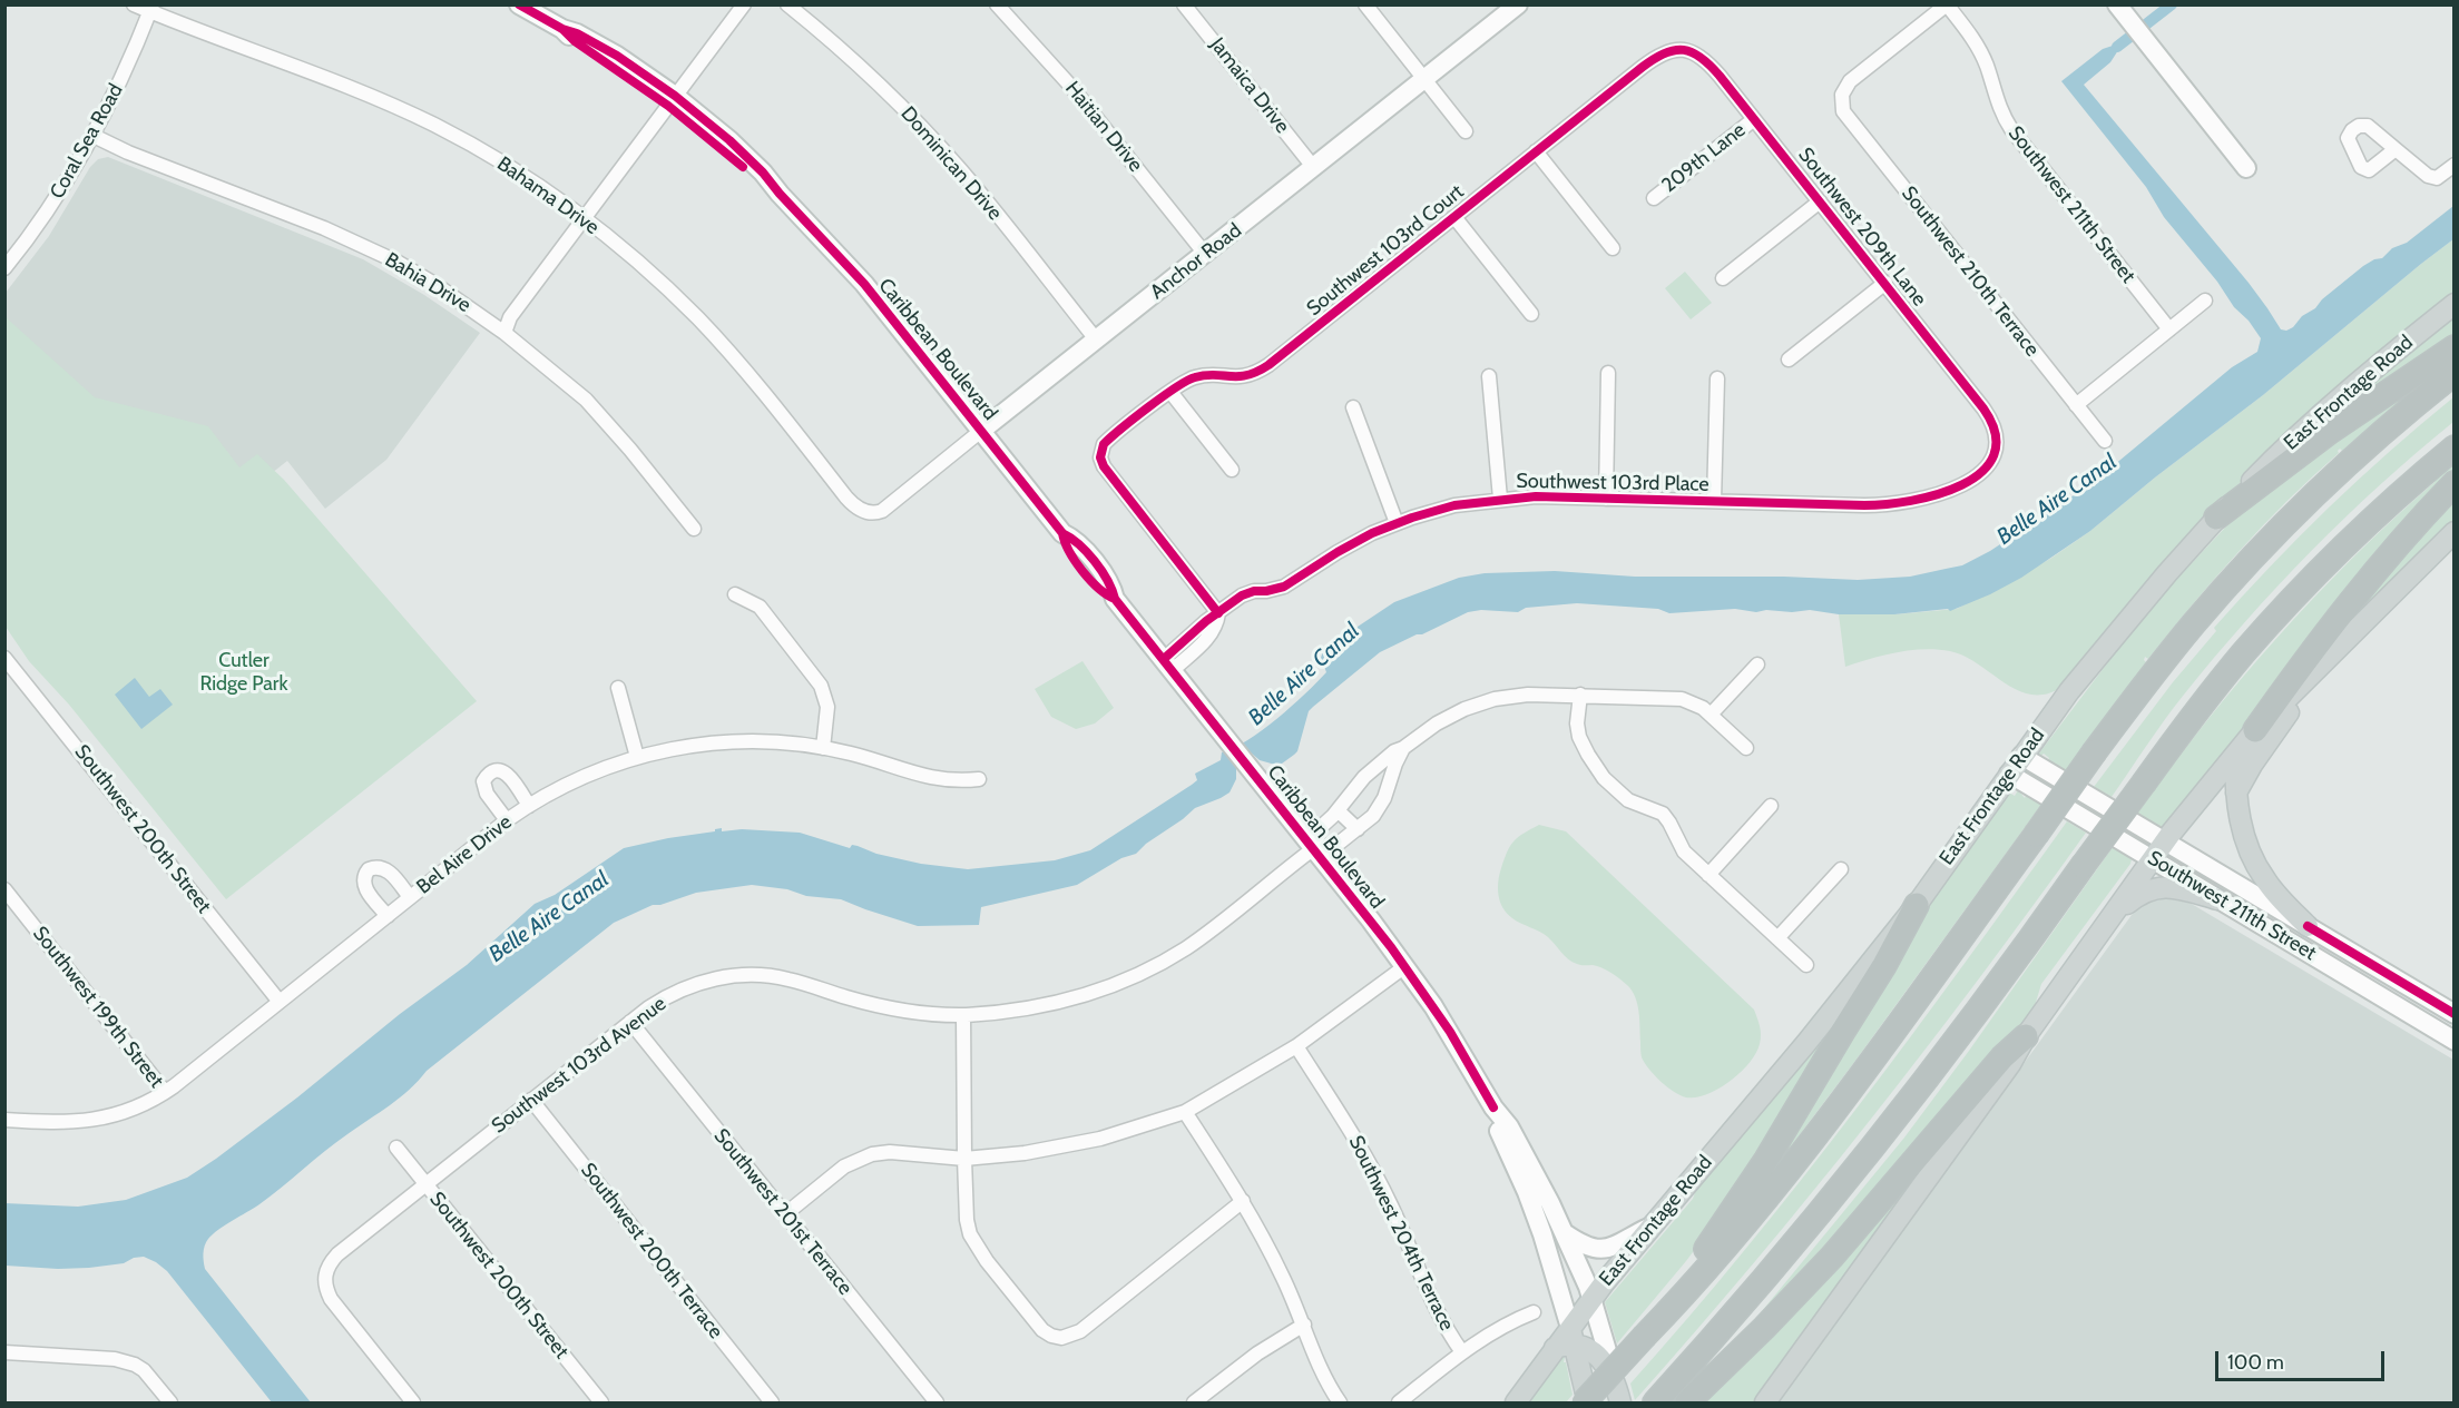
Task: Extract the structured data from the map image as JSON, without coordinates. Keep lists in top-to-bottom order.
{
  "streets": {
    "main road": ["Caribbean Boulevard", "East Frontage Road"],
    "street": [
      "Jamaica Drive",
      "Haitian Drive",
      "Coral Sea Road",
      "209th Lane",
      "Dominican Drive",
      "Bahama Drive",
      "Southwest 211th Street",
      "Southwest 209th Lane",
      "Southwest 103rd Court",
      "Anchor Road",
      "Southwest 210th Terrace",
      "Bahia Drive",
      "Southwest 103rd Place",
      "Southwest 200th Street",
      "Bel Aire Drive",
      "Southwest 199th Street",
      "Southwest 103rd Avenue",
      "Southwest 201st Terrace",
      "Southwest 204th Terrace",
      "Southwest 200th Terrace"
    ]
  },
  "crossings": [
    ["Jamaica Drive", "Anchor Road"],
    ["Haitian Drive", "Anchor Road"],
    ["Coral Sea Road", "Bahama Drive"],
    ["Coral Sea Road", "Bahia Drive"],
    ["209th Lane", "Southwest 209th Lane"],
    ["Dominican Drive", "Anchor Road"],
    ["Bahama Drive", "Anchor Road"],
    ["Southwest 211th Street", "Southwest 210th Terrace"],
    ["Southwest 211th Street", "East Frontage Road"],
    ["Southwest 209th Lane", "Southwest 103rd Court"],
    ["Southwest 209th Lane", "Southwest 103rd Place"],
    ["Southwest 103rd Court", "Southwest 103rd Place"],
    ["Anchor Road", "Caribbean Boulevard"],
    ["Caribbean Boulevard", "East Frontage Road"],
    ["Caribbean Boulevard", "Southwest 103rd Place"],
    ["Caribbean Boulevard", "Southwest 103rd Avenue"],
    ["Southwest 200th Street", "Bel Aire Drive"],
    ["Southwest 200th Street", "Southwest 103rd Avenue"],
    ["Bel Aire Drive", "Southwest 199th Street"],
    ["Southwest 103rd Avenue", "Southwest 201st Terrace"],
    ["Southwest 103rd Avenue", "Southwest 200th Terrace"]
  ],
  "water": ["Belle Aire Canal"],
  "parks": ["Cutler Ridge Park"],
  "scale_bar": "100 m"
}
